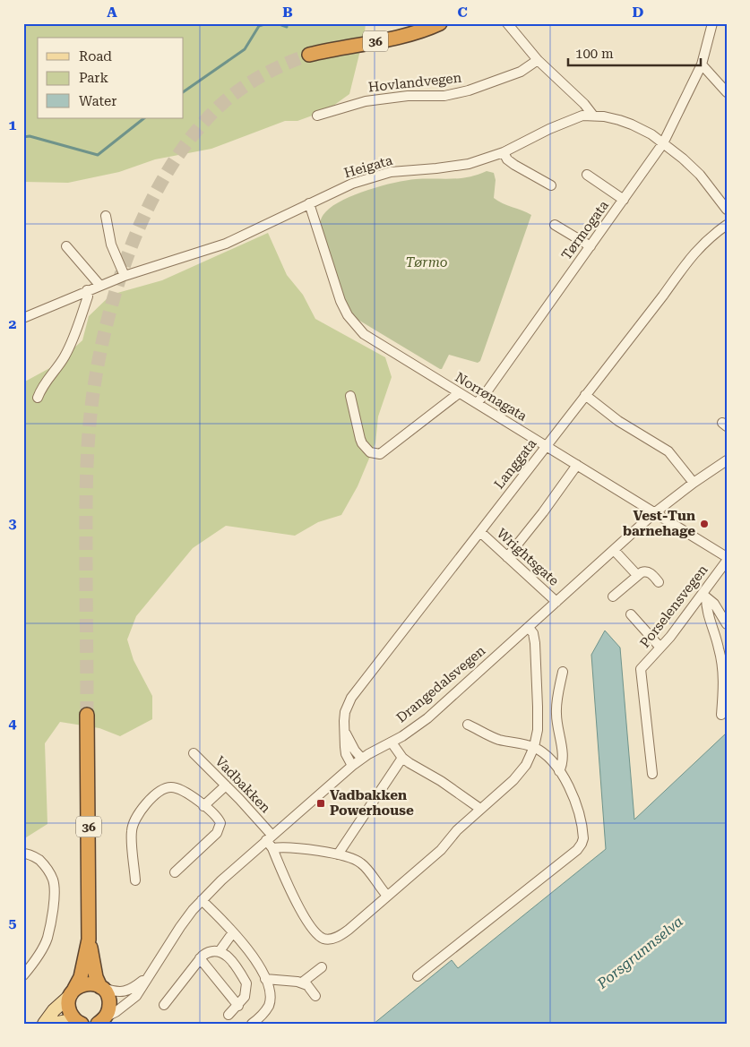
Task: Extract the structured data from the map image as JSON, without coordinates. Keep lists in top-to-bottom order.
{
  "streets": {
    "highway": ["36"],
    "street": [
      "Hovlandvegen",
      "Heigata",
      "Tørmogata",
      "Norrønagata",
      "Langgata",
      "Wrightsgate",
      "Porselensvegen",
      "Drangedalsvegen",
      "Vadbakken"
    ]
  },
  "crossings": [
    ["36", "Drangedalsvegen"],
    ["Heigata", "Tørmogata"],
    ["Heigata", "Norrønagata"],
    ["Tørmogata", "Norrønagata"],
    ["Norrønagata", "Langgata"],
    ["Norrønagata", "Porselensvegen"],
    ["Norrønagata", "Drangedalsvegen"],
    ["Langgata", "Wrightsgate"],
    ["Langgata", "Drangedalsvegen"],
    ["Wrightsgate", "Drangedalsvegen"],
    ["Drangedalsvegen", "Vadbakken"]
  ],
  "water": ["Porsgrunnselva"],
  "parks": ["Tørmo"],
  "places": {
    "other": ["Vest-Tun barnehage"],
    "transit": ["Vadbakken Powerhouse"]
  },
  "legend": ["Road", "Park", "Water"],
  "scale_bar": "100 m",
  "grid": {
    "columns": [
      "A",
      "B",
      "C",
      "D"
    ],
    "rows": [
      "1",
      "2",
      "3",
      "4",
      "5"
    ]
  }
}
